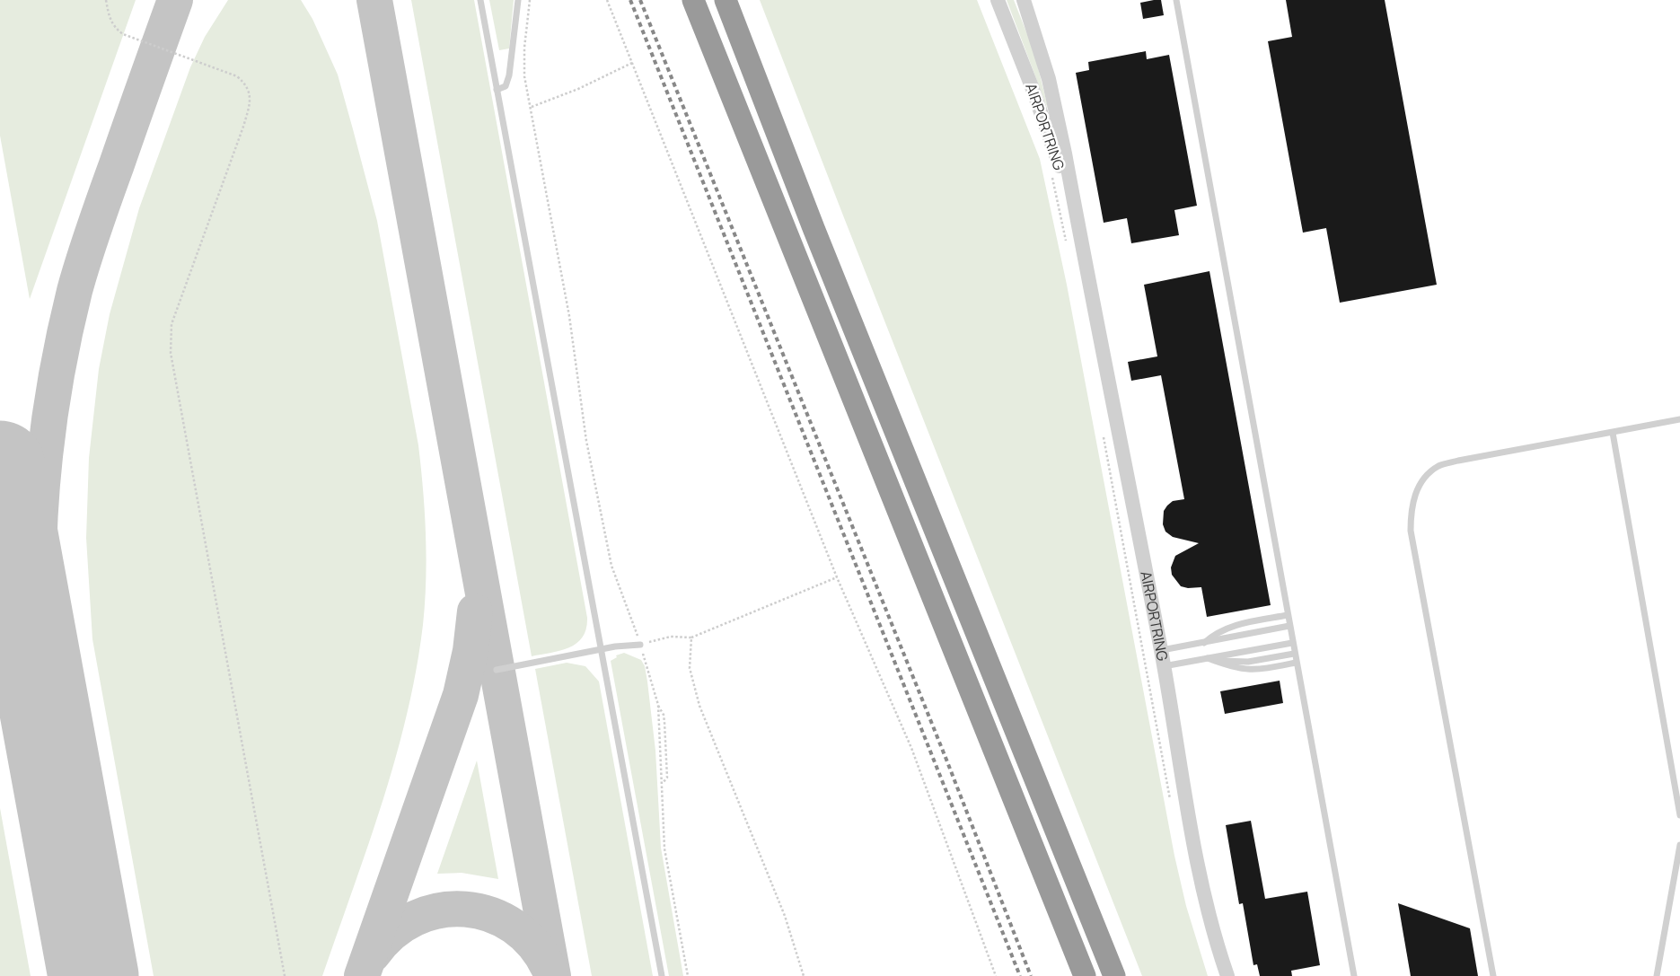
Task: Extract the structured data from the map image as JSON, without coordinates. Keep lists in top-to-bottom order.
{
  "streets": {
    "street": ["AIRPORTRING"]
  }
}
